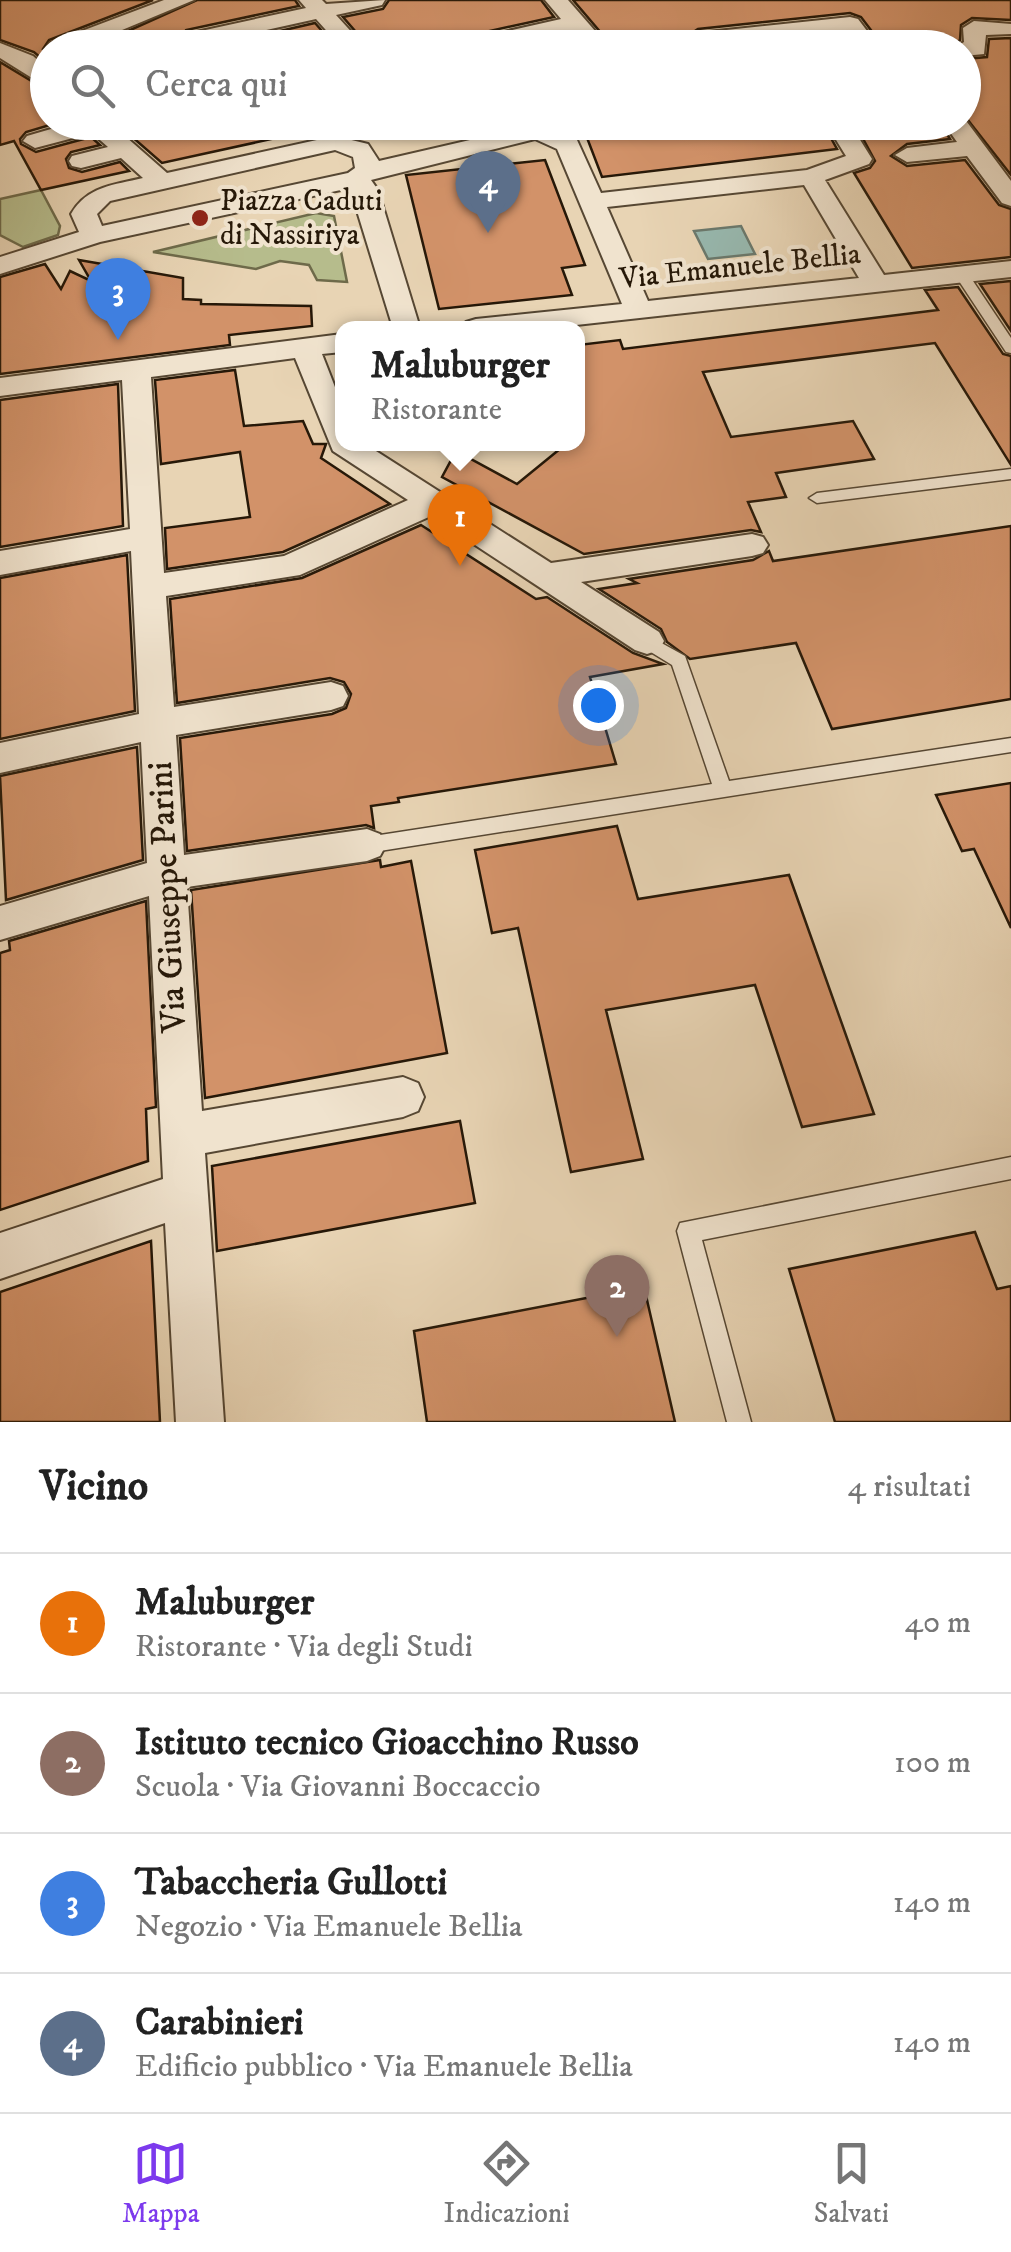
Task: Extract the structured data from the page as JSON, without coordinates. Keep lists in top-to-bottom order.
{
  "streets": {
    "street": ["Via Emanuele Bellia", "Via Giuseppe Parini"]
  },
  "places": ["Piazza Caduti di Nassiriya"],
  "page": {
    "search": "Cerca qui",
    "pins": [
      "4",
      "3",
      "1",
      "2"
    ],
    "popup": ["Maluburger", "Ristorante"],
    "heading": ["Vicino", "4 risultati"],
    "list": [
      {
        "mark": "1",
        "name": "Maluburger",
        "note": "Ristorante · Via degli Studi",
        "value": "40 m"
      },
      {
        "mark": "2",
        "name": "Istituto tecnico Gioacchino Russo",
        "note": "Scuola · Via Giovanni Boccaccio",
        "value": "100 m"
      },
      {
        "mark": "3",
        "name": "Tabaccheria Gullotti",
        "note": "Negozio · Via Emanuele Bellia",
        "value": "140 m"
      },
      {
        "mark": "4",
        "name": "Carabinieri",
        "note": "Edificio pubblico · Via Emanuele Bellia",
        "value": "140 m"
      }
    ],
    "nav": ["Mappa", "Indicazioni", "Salvati"]
  }
}
